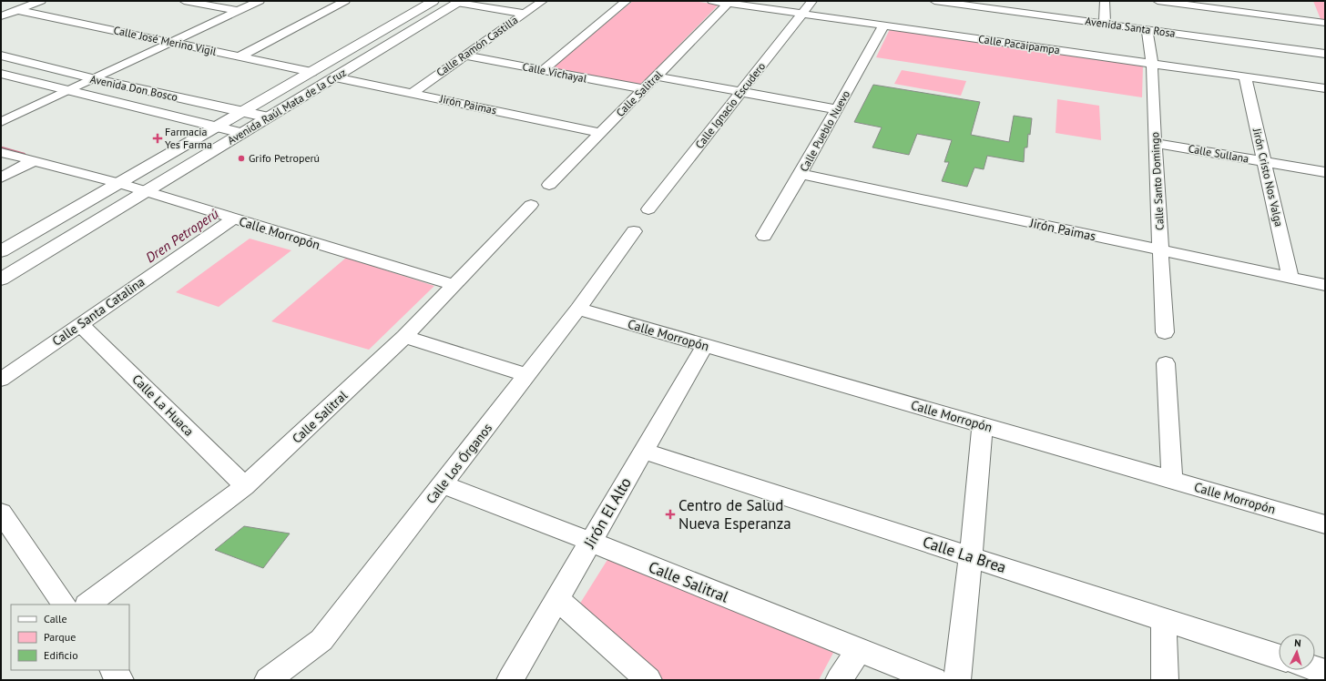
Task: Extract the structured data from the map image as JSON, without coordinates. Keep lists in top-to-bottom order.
{
  "streets": {
    "main road": ["Avenida Don Bosco", "Avenida Raúl Mata de la Cruz"],
    "street": [
      "Avenida Santa Rosa",
      "Calle José Merino Vigil",
      "Calle Pacaipampa",
      "Calle Ramón Castilla",
      "Calle Vichayal",
      "Calle Salitral",
      "Jirón Paimas",
      "Calle Ignacio Escudero",
      "Calle Pueblo Nuevo",
      "Calle Sullana",
      "Jirón Cristo Nos Valga",
      "Calle Santo Domingo",
      "Calle Morropón",
      "Calle Santa Catalina",
      "Calle La Huaca",
      "Calle Los Órganos",
      "Jirón El Alto",
      "Calle La Brea"
    ]
  },
  "crossings": [
    ["Avenida Santa Rosa", "Calle Santo Domingo"],
    ["Calle José Merino Vigil", "Avenida Raúl Mata de la Cruz"],
    ["Calle Pacaipampa", "Calle Salitral"],
    ["Calle Pacaipampa", "Calle Ignacio Escudero"],
    ["Calle Pacaipampa", "Calle Pueblo Nuevo"],
    ["Calle Pacaipampa", "Jirón Cristo Nos Valga"],
    ["Calle Pacaipampa", "Calle Santo Domingo"],
    ["Calle Ramón Castilla", "Calle Vichayal"],
    ["Calle Ramón Castilla", "Jirón Paimas"],
    ["Calle Vichayal", "Calle Salitral"],
    ["Avenida Don Bosco", "Avenida Raúl Mata de la Cruz"],
    ["Calle Salitral", "Jirón Paimas"],
    ["Calle Salitral", "Calle Morropón"],
    ["Calle Salitral", "Calle La Huaca"],
    ["Calle Salitral", "Calle Los Órganos"],
    ["Calle Salitral", "Jirón El Alto"],
    ["Jirón Paimas", "Avenida Raúl Mata de la Cruz"],
    ["Jirón Paimas", "Calle Pueblo Nuevo"],
    ["Jirón Paimas", "Jirón Cristo Nos Valga"],
    ["Jirón Paimas", "Calle Santo Domingo"],
    ["Avenida Raúl Mata de la Cruz", "Calle Morropón"],
    ["Calle Sullana", "Jirón Cristo Nos Valga"],
    ["Calle Sullana", "Calle Santo Domingo"],
    ["Calle Morropón", "Calle Santa Catalina"],
    ["Calle Morropón", "Calle Los Órganos"],
    ["Calle Morropón", "Jirón El Alto"],
    ["Calle Santa Catalina", "Calle La Huaca"],
    ["Jirón El Alto", "Calle La Brea"]
  ],
  "water": ["Dren Petroperú"],
  "places": {
    "health": ["Farmacia Yes Farma", "Centro de Salud Nueva Esperanza"],
    "other": ["Grifo Petroperú"]
  },
  "legend": ["Calle", "Parque", "Edificio"],
  "north": "top"
}
